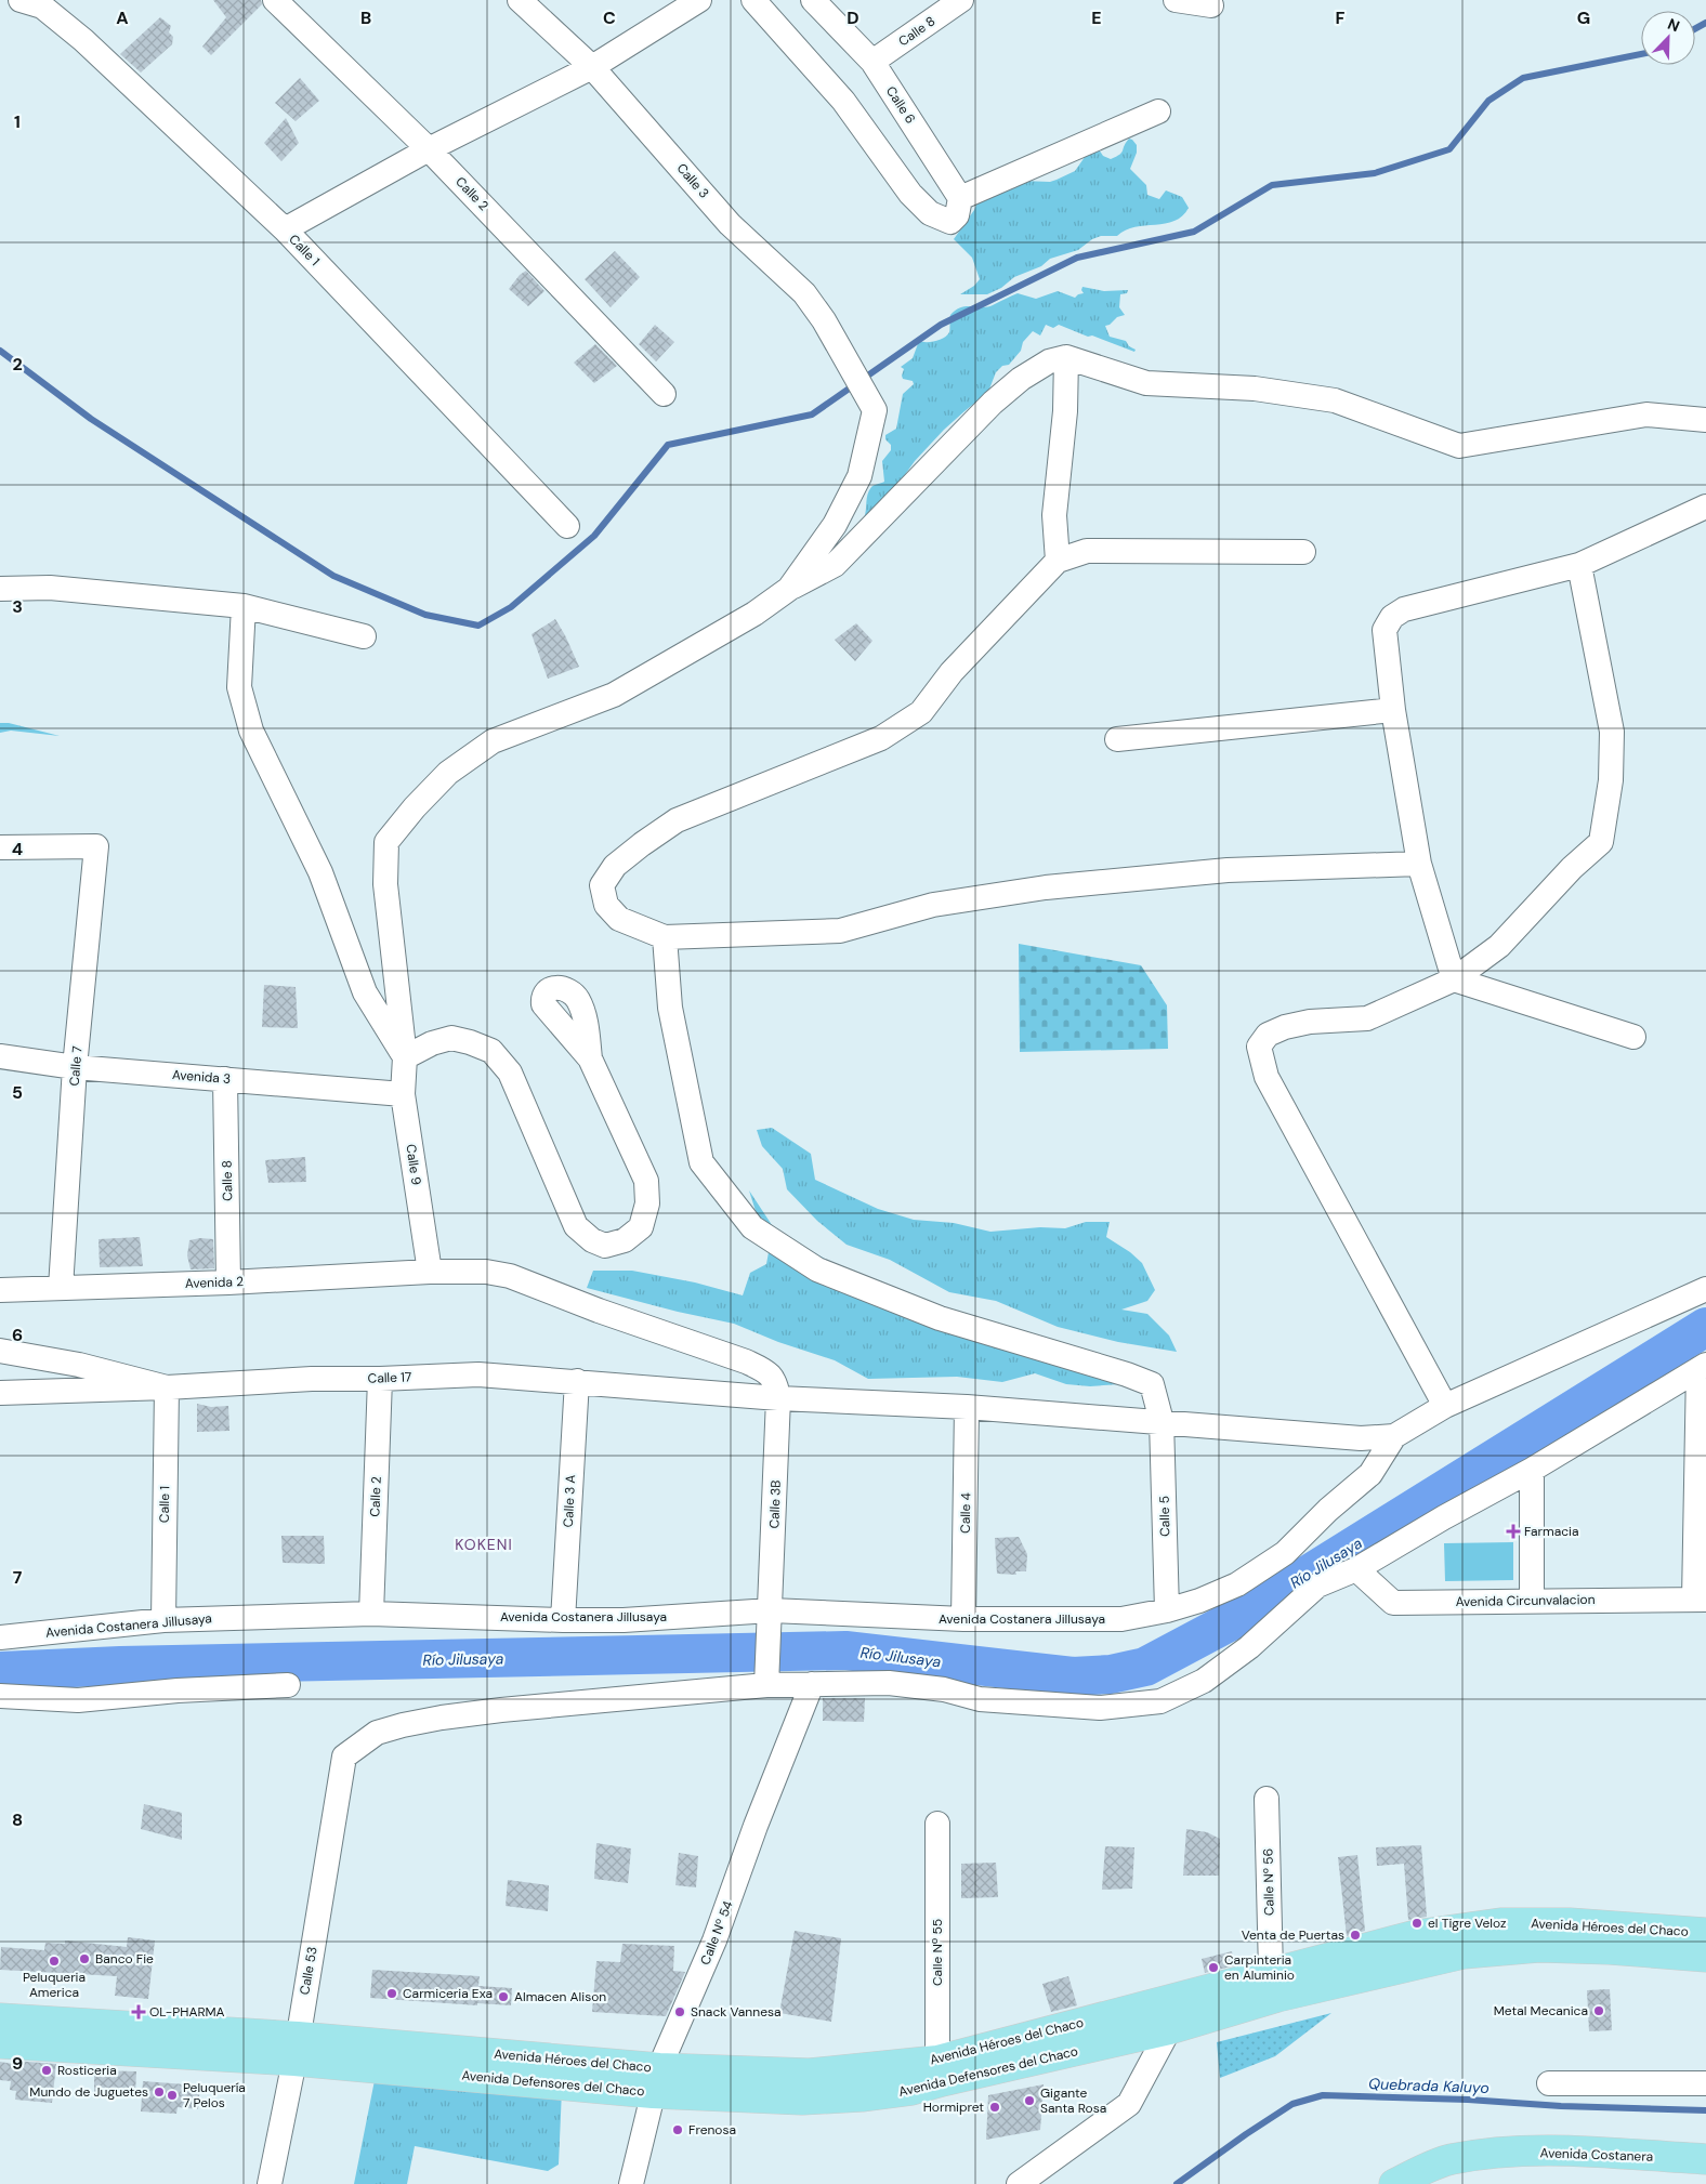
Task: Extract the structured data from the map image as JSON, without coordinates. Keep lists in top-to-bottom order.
{
  "streets": {
    "main road": ["Avenida Héroes del Chaco", "Avenida Defensores del Chaco", "Avenida Costanera"],
    "street": [
      "Calle 8",
      "Calle 6",
      "Calle 3",
      "Calle 2",
      "Calle 1",
      "Calle 7",
      "Avenida 3",
      "Calle 9",
      "Avenida 2",
      "Calle 17",
      "Calle 3 A",
      "Calle 3B",
      "Calle 4",
      "Calle 5",
      "Avenida Circunvalacion",
      "Avenida Costanera Jillusaya",
      "Calle Nº 56",
      "Calle Nº 54",
      "Calle Nº 55",
      "Calle 53"
    ]
  },
  "crossings": [
    ["Calle 8", "Calle 6"],
    ["Calle 8", "Avenida 3"],
    ["Calle 8", "Avenida 2"],
    ["Calle 3", "Calle 9"],
    ["Calle 2", "Calle 17"],
    ["Calle 2", "Avenida Costanera Jillusaya"],
    ["Calle 1", "Calle 17"],
    ["Calle 1", "Avenida Costanera Jillusaya"],
    ["Calle 7", "Avenida 3"],
    ["Calle 7", "Avenida 2"],
    ["Avenida 3", "Calle 9"],
    ["Calle 9", "Avenida 2"],
    ["Avenida 2", "Calle 17"],
    ["Avenida 2", "Calle 3B"],
    ["Calle 17", "Calle 3 A"],
    ["Calle 17", "Calle 3B"],
    ["Calle 17", "Calle 4"],
    ["Calle 17", "Calle 5"],
    ["Calle 17", "Avenida Costanera Jillusaya"],
    ["Calle 3 A", "Avenida Costanera Jillusaya"],
    ["Calle 3B", "Avenida Costanera Jillusaya"],
    ["Calle 3B", "Calle 53"],
    ["Calle 4", "Avenida Costanera Jillusaya"],
    ["Calle 5", "Avenida Costanera Jillusaya"],
    ["Calle Nº 56", "Avenida Héroes del Chaco"],
    ["Calle Nº 56", "Avenida Defensores del Chaco"],
    ["Avenida Héroes del Chaco", "Avenida Defensores del Chaco"],
    ["Calle Nº 54", "Avenida Defensores del Chaco"],
    ["Calle Nº 55", "Avenida Defensores del Chaco"],
    ["Calle 53", "Avenida Defensores del Chaco"]
  ],
  "districts": ["KOKENI"],
  "water": ["Río Jilusaya", "Quebrada Kaluyo"],
  "places": {
    "health": ["Farmacia", "OL-PHARMA"],
    "other": [
      "el Tigre Veloz",
      "Venta de Puertas",
      "Banco Fie",
      "Peluqueria America",
      "Carpinteria en Aluminio",
      "Carmiceria Exa",
      "Almacen Alison",
      "Metal Mecanica",
      "Snack Vannesa",
      "Rosticeria",
      "Mundo de Juguetes",
      "Peluquería 7 Pelos",
      "Gigante Santa Rosa",
      "Hormipret",
      "Frenosa"
    ]
  },
  "north": "top right",
  "grid": {
    "columns": [
      "A",
      "B",
      "C",
      "D",
      "E",
      "F",
      "G"
    ],
    "rows": [
      "1",
      "2",
      "3",
      "4",
      "5",
      "6",
      "7",
      "8",
      "9"
    ]
  }
}
